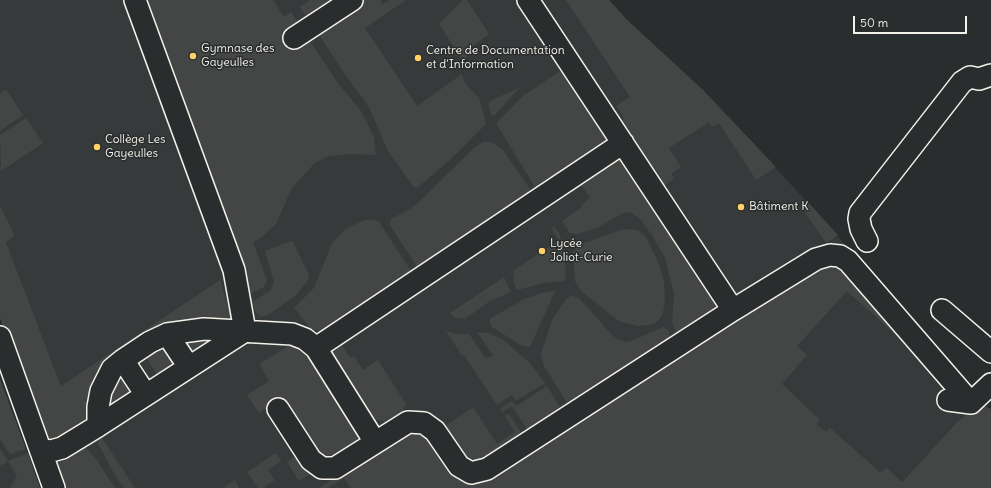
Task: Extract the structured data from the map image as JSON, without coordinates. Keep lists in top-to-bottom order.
{
  "places": [
    "Gymnase des Gayeulles",
    "Centre de Documentation et d'Information",
    "Collège Les Gayeulles",
    "Bâtiment K",
    "Lycée Joliot-Curie"
  ],
  "scale_bar": "50 m"
}
